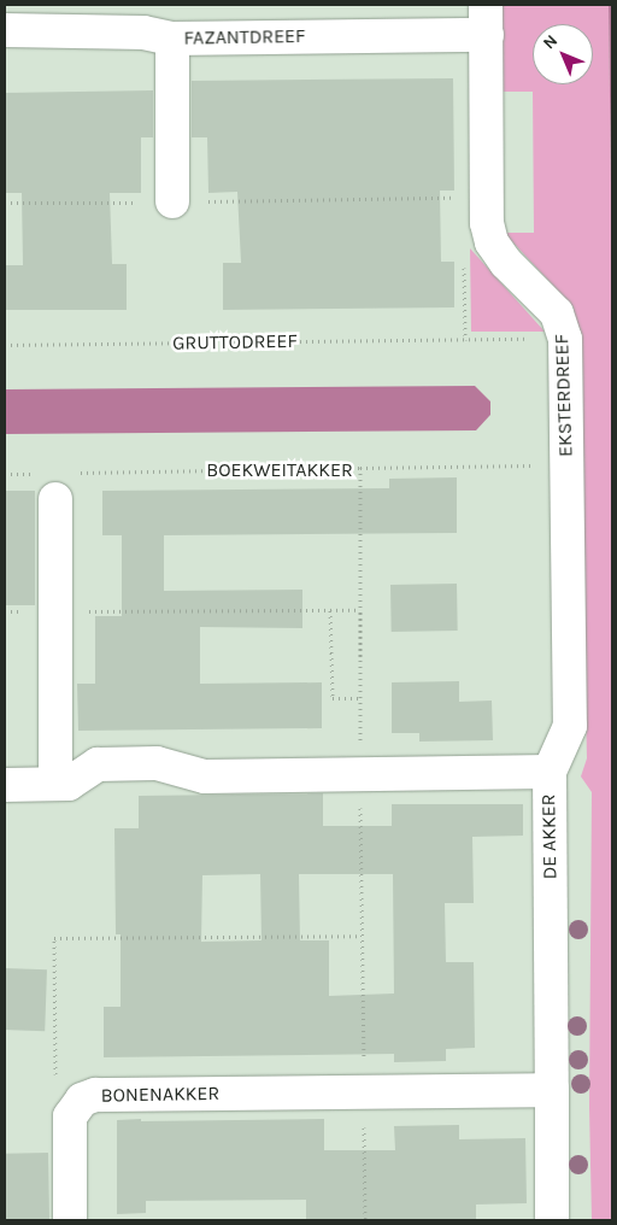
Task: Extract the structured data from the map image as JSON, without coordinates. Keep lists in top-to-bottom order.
{
  "streets": {
    "street": [
      "FAZANTDREEF",
      "EKSTERDREEF",
      "DE AKKER",
      "BONENAKKER"
    ],
    "path": ["GRUTTODREEF", "BOEKWEITAKKER"]
  },
  "crossings": [
    ["FAZANTDREEF", "EKSTERDREEF"],
    ["GRUTTODREEF", "EKSTERDREEF"],
    ["EKSTERDREEF", "DE AKKER"],
    ["BOEKWEITAKKER", "DE AKKER"],
    ["DE AKKER", "BONENAKKER"]
  ],
  "north": "top left"
}
